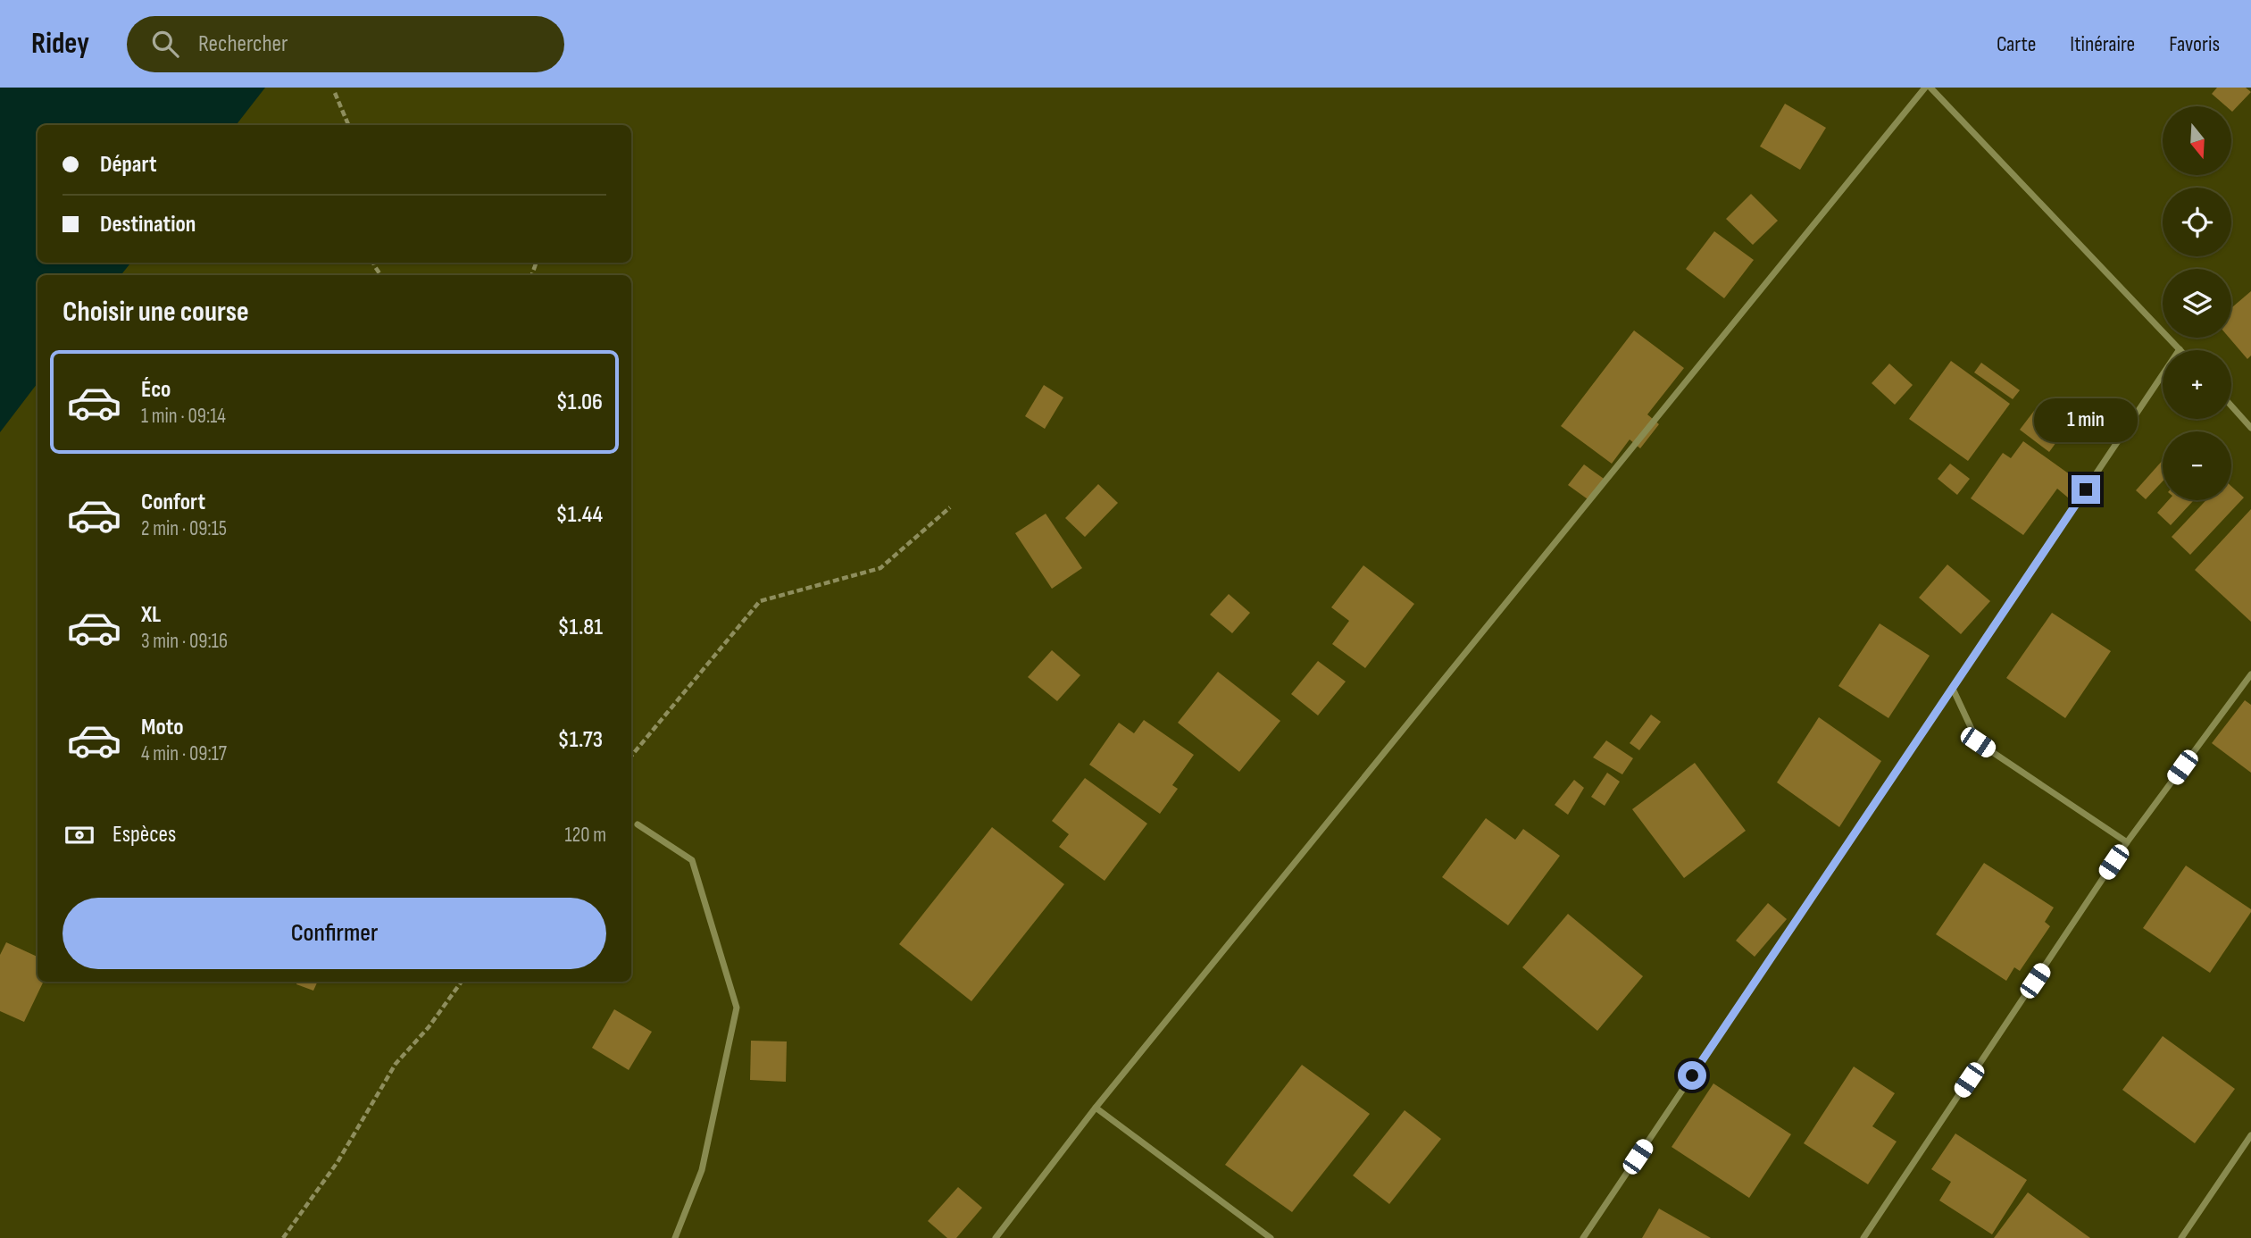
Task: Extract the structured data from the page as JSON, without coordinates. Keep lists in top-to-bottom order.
{
  "north": "bottom",
  "page": {
    "header": "Ridey",
    "search": "Rechercher",
    "nav": ["Carte", "Itinéraire", "Favoris"],
    "map_buttons": ["+", "−"],
    "banner": ["Départ", "Destination"],
    "heading": "Choisir une course",
    "list": [
      {
        "name": "Éco",
        "note": "1 min · 09:14",
        "value": "$1.06"
      },
      {
        "name": "Confort",
        "note": "2 min · 09:15",
        "value": "$1.44"
      },
      {
        "name": "XL",
        "note": "3 min · 09:16",
        "value": "$1.81"
      },
      {
        "name": "Moto",
        "note": "4 min · 09:17",
        "value": "$1.73"
      }
    ],
    "bubble": "1 min",
    "pay": ["Espèces", "120 m"],
    "buttons": "Confirmer"
  }
}
